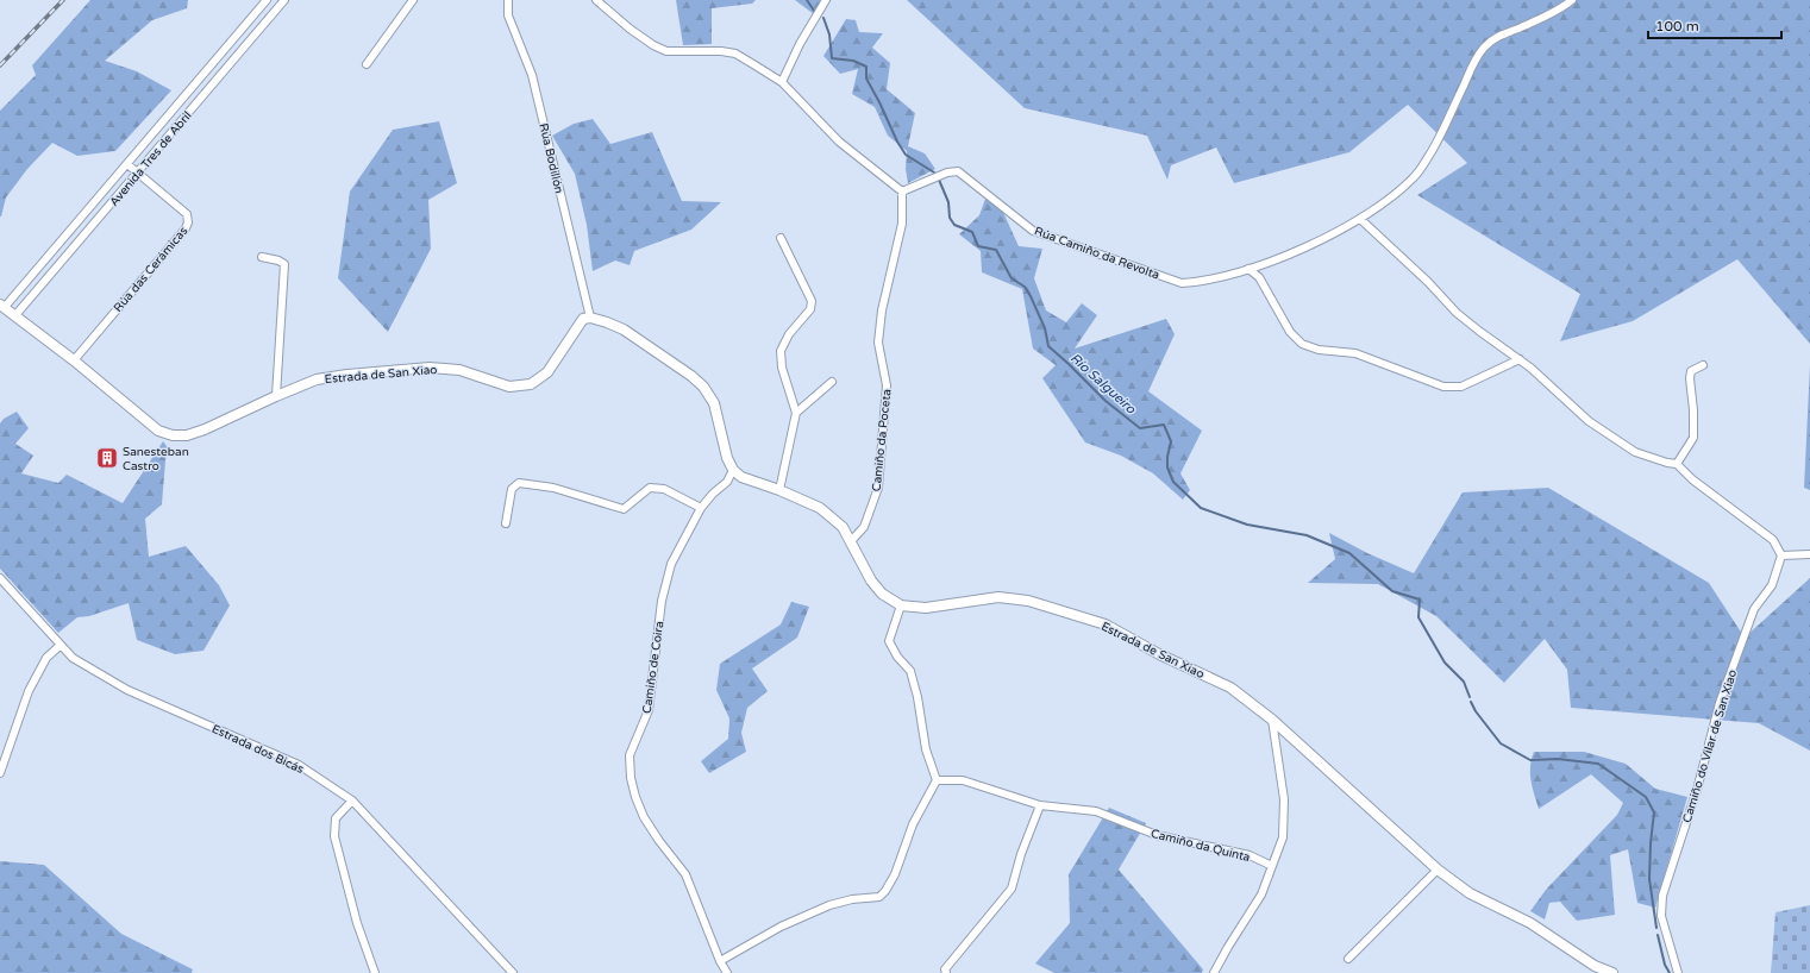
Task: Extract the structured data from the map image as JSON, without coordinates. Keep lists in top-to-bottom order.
{
  "streets": {
    "street": [
      "Avenida Tres de Abril",
      "Rúa Bodillón",
      "Rúa Camiño da Revolta",
      "Rúa das Cerámicas",
      "Estrada de San Xiao",
      "Camiño da Poceta",
      "Camiño de Coira",
      "Camiño do Vilar de San Xiao",
      "Estrada dos Bicás",
      "Camiño da Quinta"
    ]
  },
  "crossings": [
    ["Avenida Tres de Abril", "Rúa das Cerámicas"],
    ["Avenida Tres de Abril", "Estrada de San Xiao"],
    ["Rúa Bodillón", "Estrada de San Xiao"],
    ["Rúa Camiño da Revolta", "Camiño da Poceta"],
    ["Rúa das Cerámicas", "Estrada de San Xiao"],
    ["Estrada de San Xiao", "Camiño da Poceta"],
    ["Estrada de San Xiao", "Camiño de Coira"]
  ],
  "water": ["Río Salgueiro"],
  "places": {
    "building": ["Sanesteban Castro"]
  },
  "scale_bar": "100 m"
}
